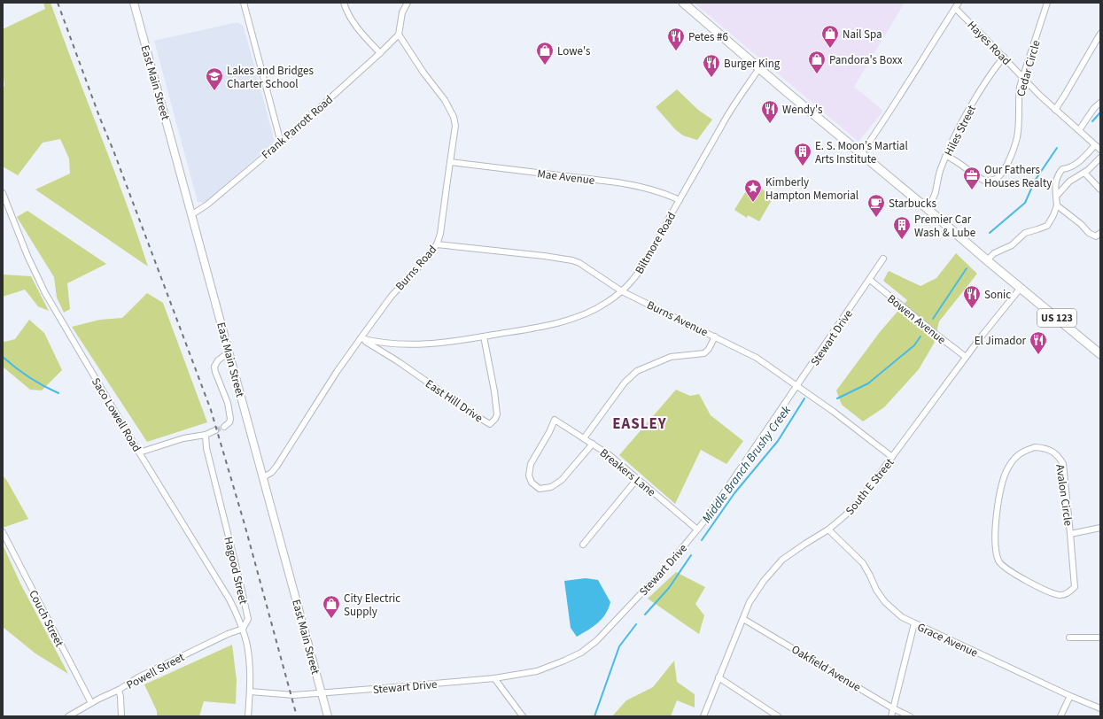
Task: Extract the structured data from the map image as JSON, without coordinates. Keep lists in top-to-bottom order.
{
  "streets": {
    "highway": ["US 123"],
    "main road": ["East Main Street"],
    "street": [
      "Hayes Road",
      "Cedar Circle",
      "Frank Parrott Road",
      "Hiles Street",
      "Mae Avenue",
      "Biltmore Road",
      "Burns Road",
      "Burns Avenue",
      "Bowen Avenue",
      "Stewart Drive",
      "East Hill Drive",
      "Saco Lowell Road",
      "Breakers Lane",
      "South E Street",
      "Avalon Circle",
      "Hagood Street",
      "Couch Street",
      "Grace Avenue",
      "Oakfield Avenue",
      "Powell Street"
    ]
  },
  "crossings": [
    ["Hayes Road", "Cedar Circle"],
    ["Hayes Road", "Hiles Street"],
    ["Cedar Circle", "Hiles Street"],
    ["East Main Street", "Frank Parrott Road"],
    ["East Main Street", "Burns Road"],
    ["East Main Street", "Stewart Drive"],
    ["Frank Parrott Road", "Burns Road"],
    ["Hiles Street", "US 123"],
    ["Mae Avenue", "Biltmore Road"],
    ["Mae Avenue", "Burns Road"],
    ["Biltmore Road", "Burns Road"],
    ["Biltmore Road", "Burns Avenue"],
    ["Biltmore Road", "US 123"],
    ["Biltmore Road", "East Hill Drive"],
    ["Burns Road", "Burns Avenue"],
    ["Burns Road", "East Hill Drive"],
    ["Burns Avenue", "Stewart Drive"],
    ["Burns Avenue", "South E Street"],
    ["US 123", "South E Street"],
    ["Bowen Avenue", "Stewart Drive"],
    ["Bowen Avenue", "South E Street"],
    ["Stewart Drive", "Breakers Lane"],
    ["Stewart Drive", "Hagood Street"],
    ["Saco Lowell Road", "Hagood Street"],
    ["Saco Lowell Road", "Powell Street"],
    ["South E Street", "Grace Avenue"],
    ["South E Street", "Oakfield Avenue"],
    ["Hagood Street", "Powell Street"],
    ["Couch Street", "Powell Street"]
  ],
  "districts": ["EASLEY"],
  "water": ["Middle Branch Brushy Creek"],
  "places": {
    "shop": [
      "Nail Spa",
      "Lowe's",
      "Pandora's Boxx",
      "City Electric Supply"
    ],
    "restaurant": [
      "Petes #6",
      "Burger King",
      "Wendy's",
      "Sonic",
      "El Jimador"
    ],
    "school or university": ["Lakes and Bridges Charter School"],
    "building": ["E. S. Moon’s Martial Arts Institute", "Premier Car Wash & Lube"],
    "office": ["Our Fathers Houses Realty"],
    "place": ["Kimberly Hampton Memorial"],
    "cafe": ["Starbucks"]
  }
}
